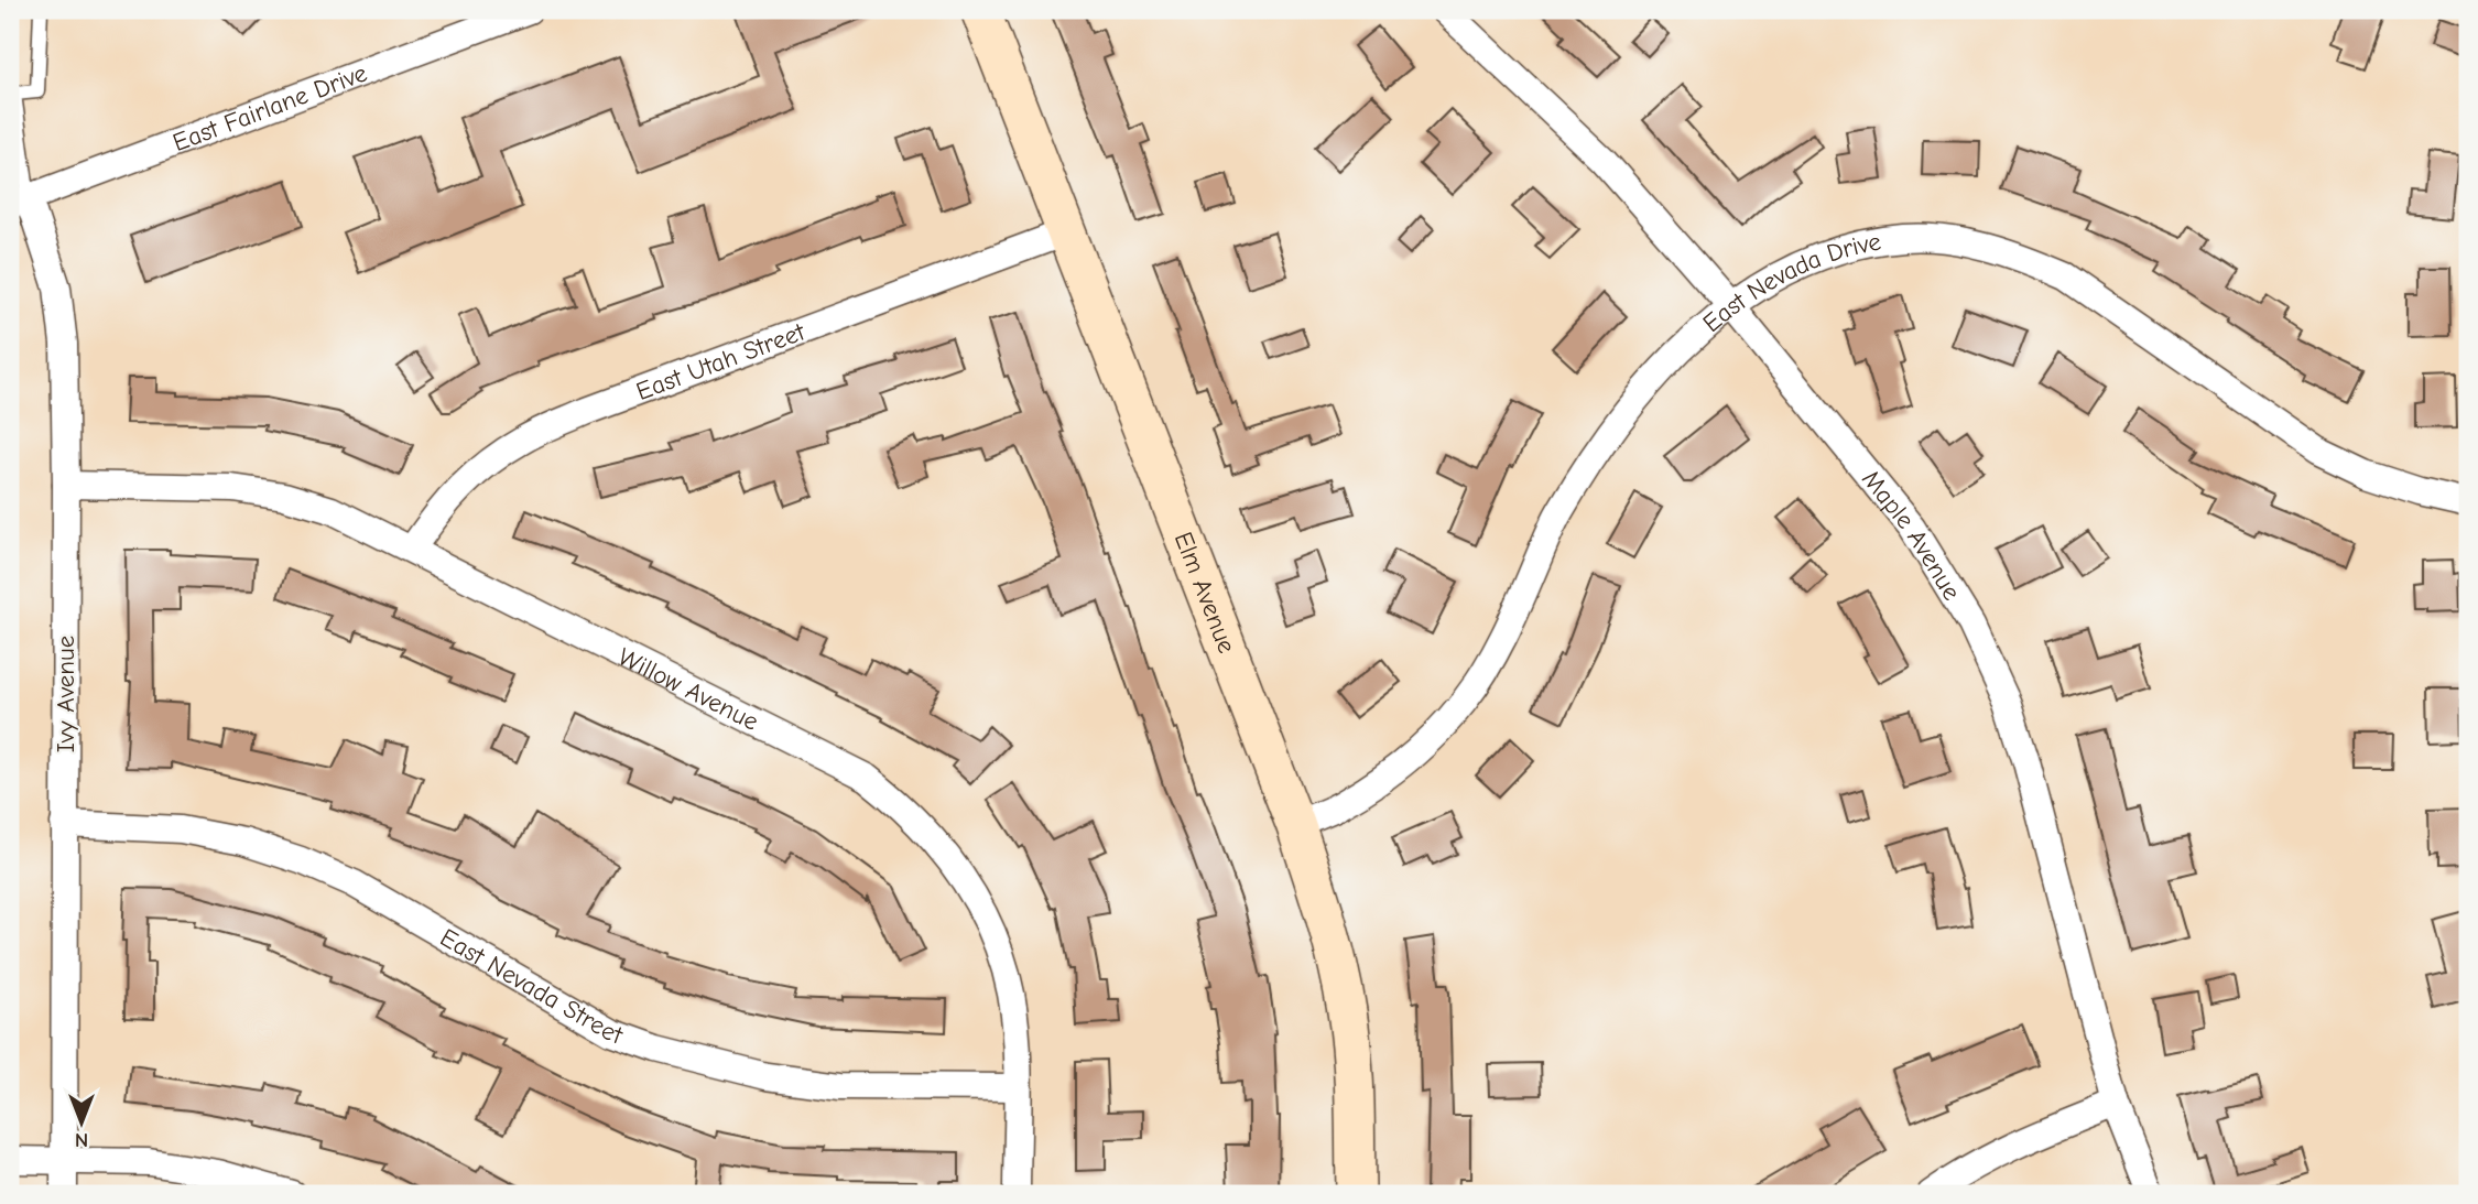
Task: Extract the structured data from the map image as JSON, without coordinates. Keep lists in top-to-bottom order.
{
  "streets": {
    "street": [
      "East Fairlane Drive",
      "East Nevada Drive",
      "East Utah Street",
      "Maple Avenue",
      "Elm Avenue",
      "Willow Avenue",
      "Ivy Avenue",
      "East Nevada Street"
    ]
  },
  "crossings": [
    ["East Fairlane Drive", "Ivy Avenue"],
    ["East Nevada Drive", "Maple Avenue"],
    ["East Nevada Drive", "Elm Avenue"],
    ["East Utah Street", "Elm Avenue"],
    ["East Utah Street", "Willow Avenue"],
    ["Willow Avenue", "Ivy Avenue"],
    ["Willow Avenue", "East Nevada Street"],
    ["Ivy Avenue", "East Nevada Street"]
  ],
  "north": "bottom"
}
